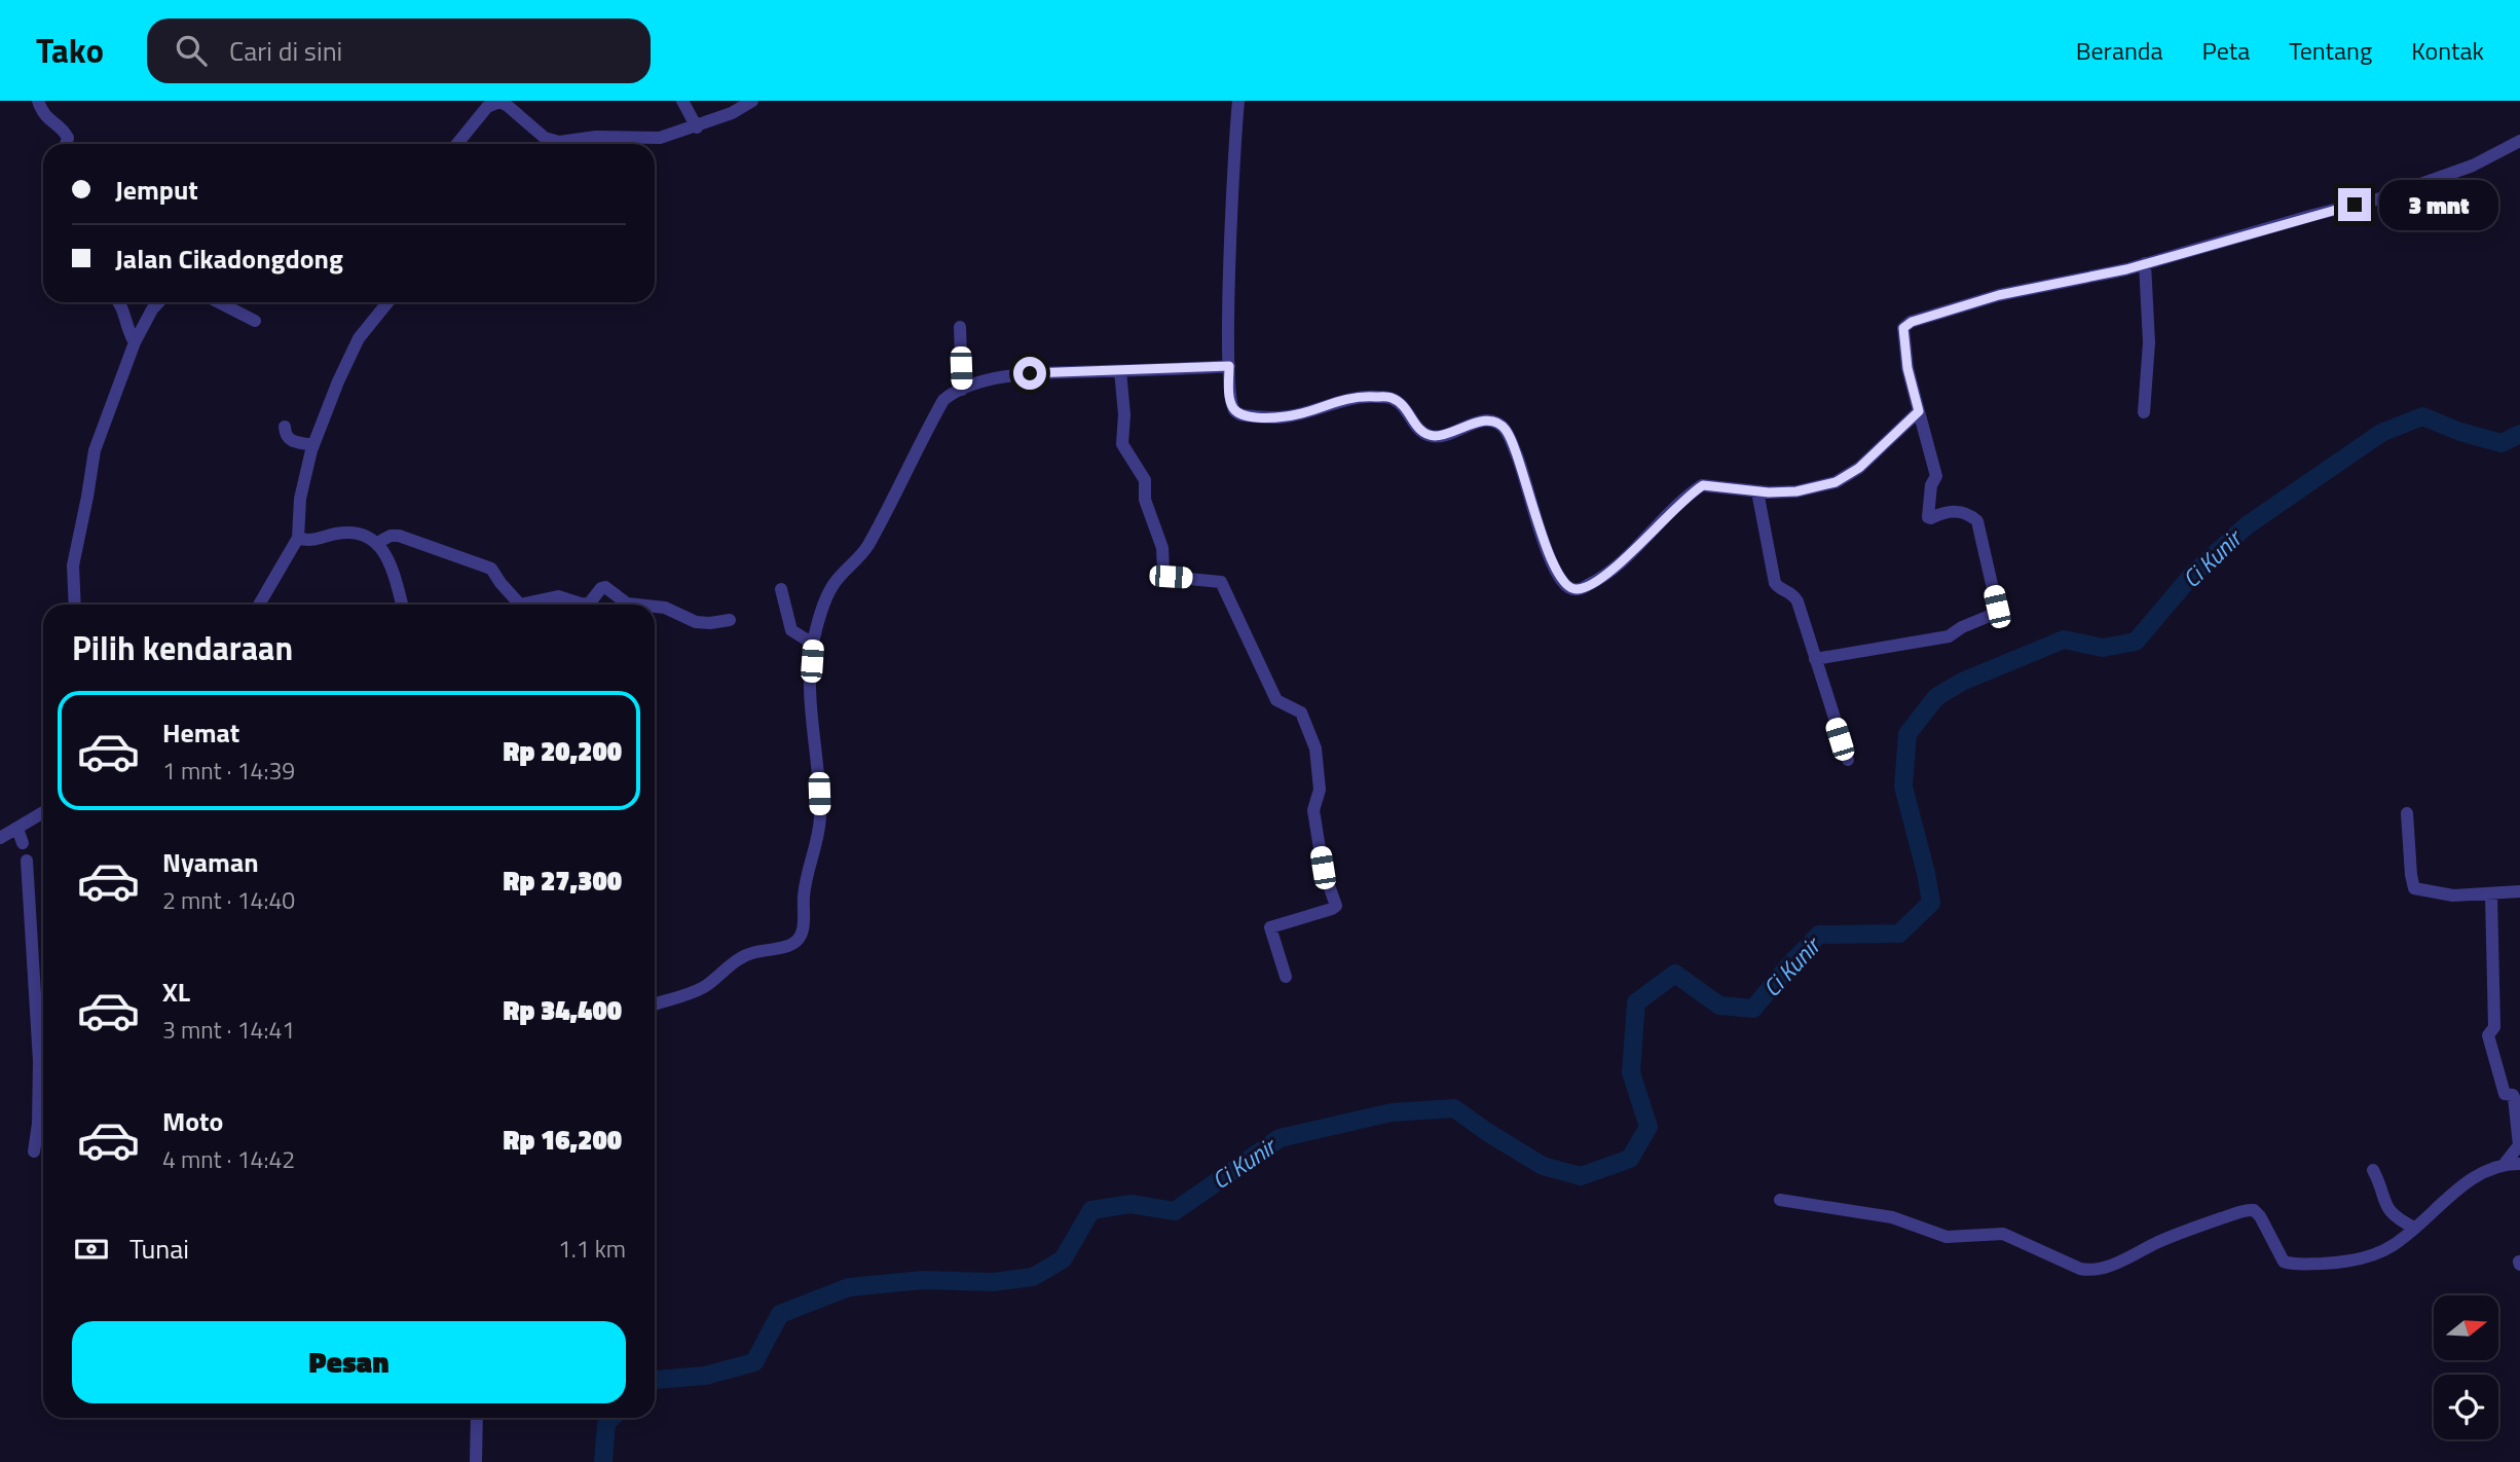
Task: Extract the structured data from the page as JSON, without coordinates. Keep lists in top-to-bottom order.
{
  "water": ["Ci Kunir"],
  "north": "right",
  "page": {
    "header": "Tako",
    "search": "Cari di sini",
    "nav": [
      "Beranda",
      "Peta",
      "Tentang",
      "Kontak"
    ],
    "banner": ["Jemput", "Jalan Cikadongdong"],
    "bubble": "3 mnt",
    "heading": "Pilih kendaraan",
    "list": [
      {
        "name": "Hemat",
        "note": "1 mnt · 14:39",
        "value": "Rp 20,200"
      },
      {
        "name": "Nyaman",
        "note": "2 mnt · 14:40",
        "value": "Rp 27,300"
      },
      {
        "name": "XL",
        "note": "3 mnt · 14:41",
        "value": "Rp 34,400"
      },
      {
        "name": "Moto",
        "note": "4 mnt · 14:42",
        "value": "Rp 16,200"
      }
    ],
    "pay": ["Tunai", "1.1 km"],
    "buttons": "Pesan"
  }
}
